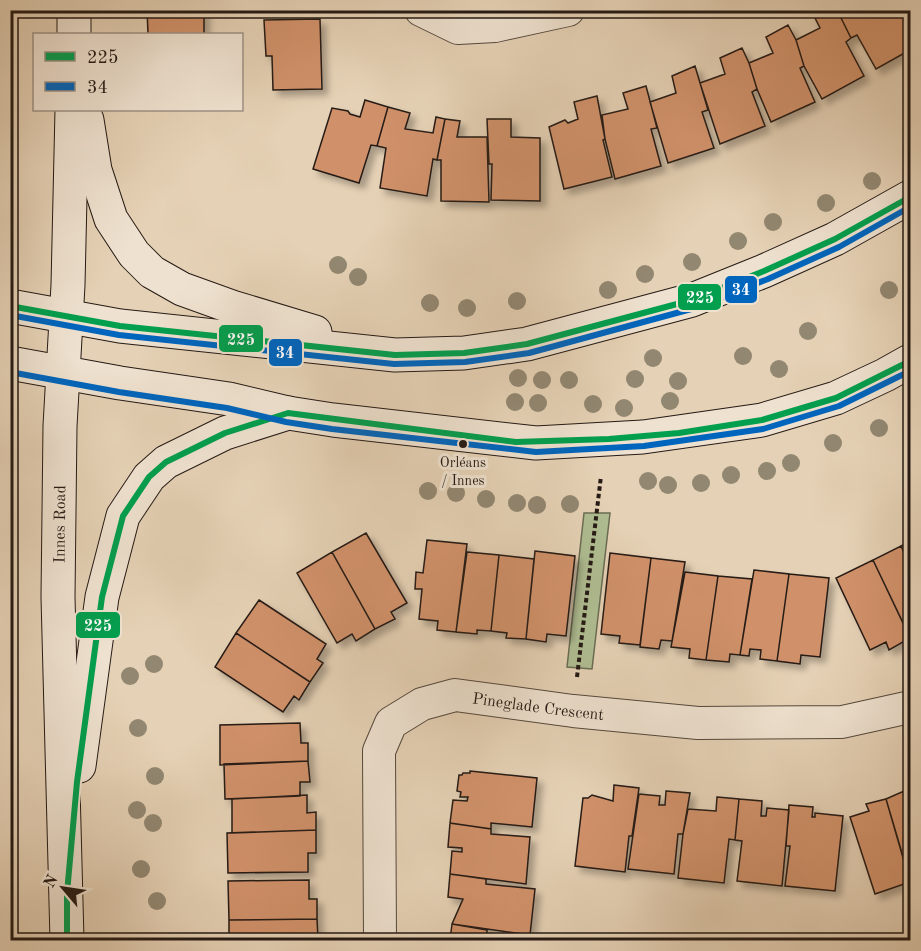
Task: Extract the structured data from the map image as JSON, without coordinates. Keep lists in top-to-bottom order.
{
  "streets": {
    "main road": ["Innes Road"],
    "street": ["Pineglade Crescent"]
  },
  "places": ["Orléans / Innes"],
  "lines": ["transit line 225", "transit line 34"],
  "legend": ["225", "34"],
  "north": "top left"
}
